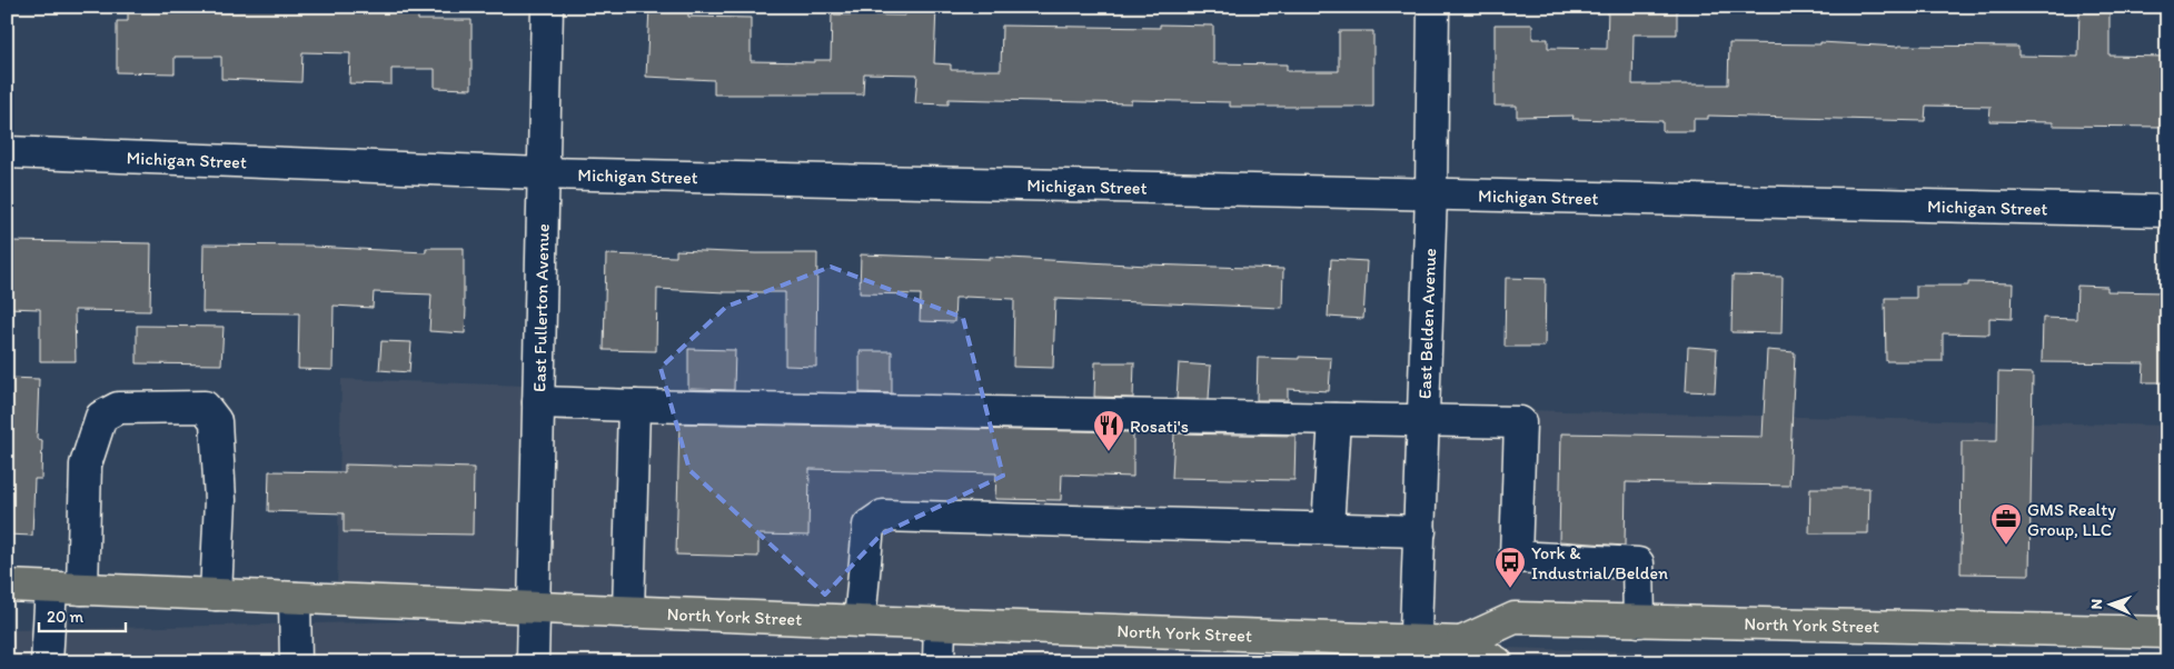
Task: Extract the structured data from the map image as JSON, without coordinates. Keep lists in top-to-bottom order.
{
  "streets": {
    "main road": ["North York Street"],
    "street": ["Michigan Street", "East Fullerton Avenue", "East Belden Avenue"]
  },
  "crossings": [
    ["Michigan Street", "East Fullerton Avenue"],
    ["Michigan Street", "East Belden Avenue"],
    ["East Fullerton Avenue", "North York Street"],
    ["East Belden Avenue", "North York Street"]
  ],
  "places": {
    "restaurant": ["Rosati's"],
    "office": ["GMS Realty Group, LLC"],
    "bus stop": ["York & Industrial/Belden"]
  },
  "scale_bar": "20 m",
  "north": "left"
}
